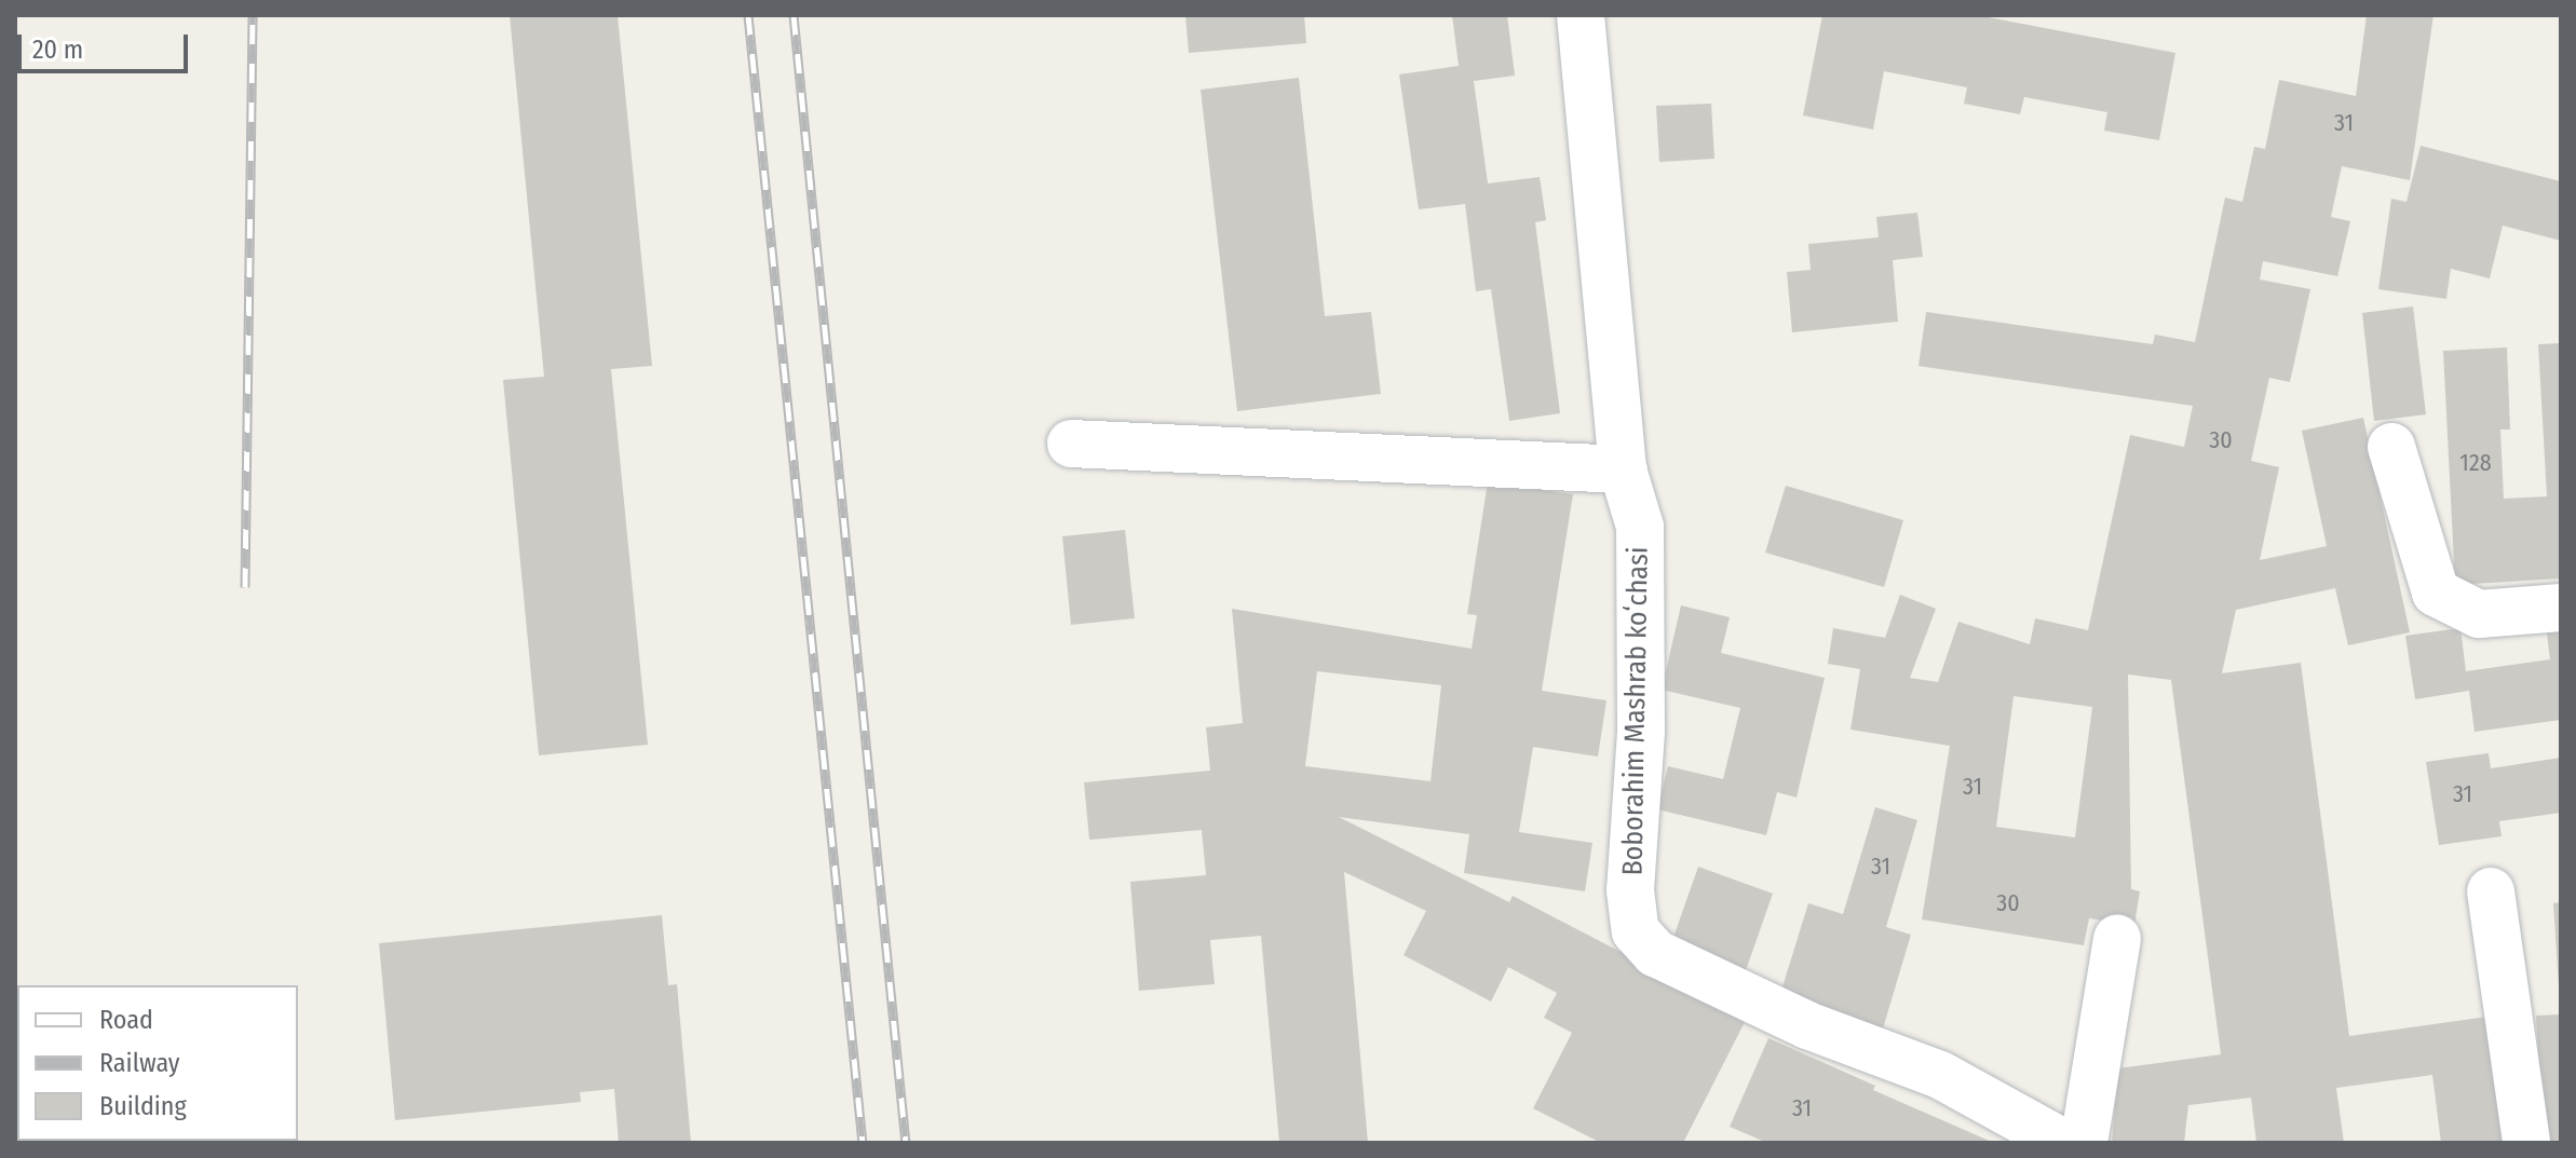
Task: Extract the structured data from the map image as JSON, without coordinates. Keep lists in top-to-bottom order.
{
  "streets": {
    "street": ["Boborahim Mashrab koʻchasi"]
  },
  "house_numbers": [
    "31",
    "30",
    "128",
    "31",
    "31",
    "31",
    "30",
    "31"
  ],
  "legend": ["Road", "Railway", "Building"],
  "scale_bar": "20 m"
}
